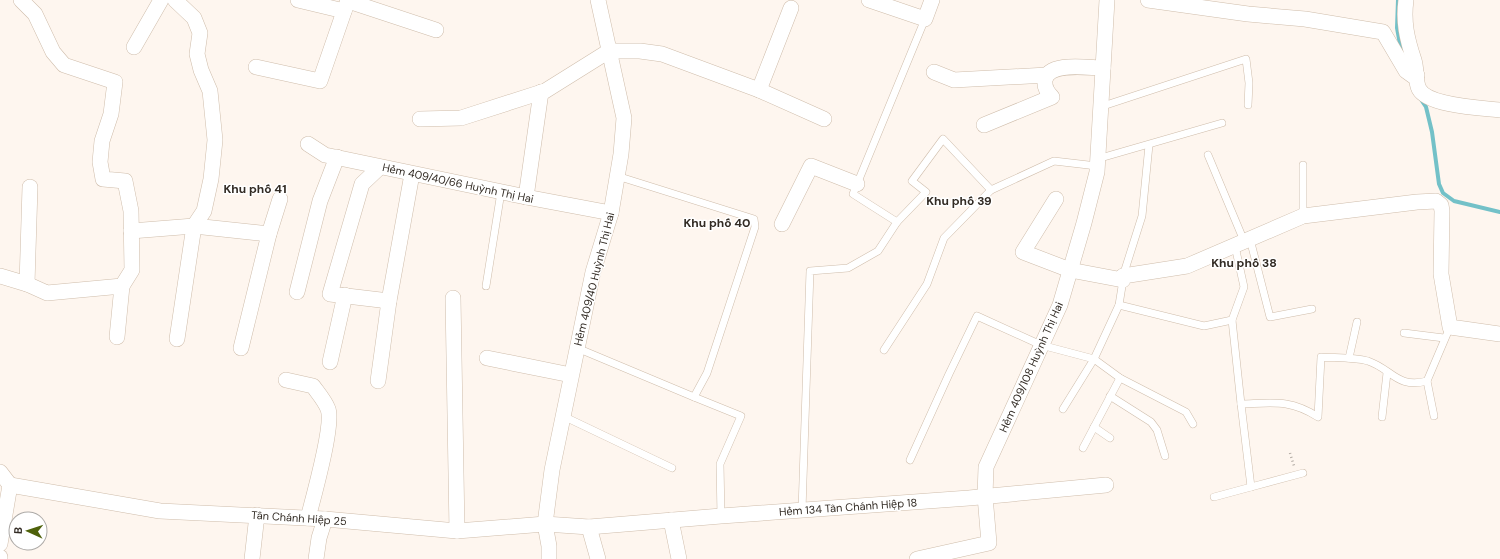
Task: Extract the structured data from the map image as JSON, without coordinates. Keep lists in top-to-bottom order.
{
  "streets": {
    "street": [
      "Hẻm 409/40/66 Huỳnh Thị Hai",
      "Hẻm 409/40 Huỳnh Thị Hai",
      "Hẻm 409/108 Huỳnh Thị Hai",
      "Hẻm 134 Tân Chánh Hiệp 18",
      "Tân Chánh Hiệp 25"
    ]
  },
  "crossings": [
    ["Hẻm 409/40/66 Huỳnh Thị Hai", "Hẻm 409/40 Huỳnh Thị Hai"],
    ["Hẻm 409/40 Huỳnh Thị Hai", "Tân Chánh Hiệp 25"],
    ["Hẻm 409/108 Huỳnh Thị Hai", "Hẻm 134 Tân Chánh Hiệp 18"],
    ["Hẻm 134 Tân Chánh Hiệp 18", "Tân Chánh Hiệp 25"]
  ],
  "districts": [
    "Khu phố 41",
    "Khu phố 39",
    "Khu phố 40",
    "Khu phố 38"
  ],
  "north": "left"
}
